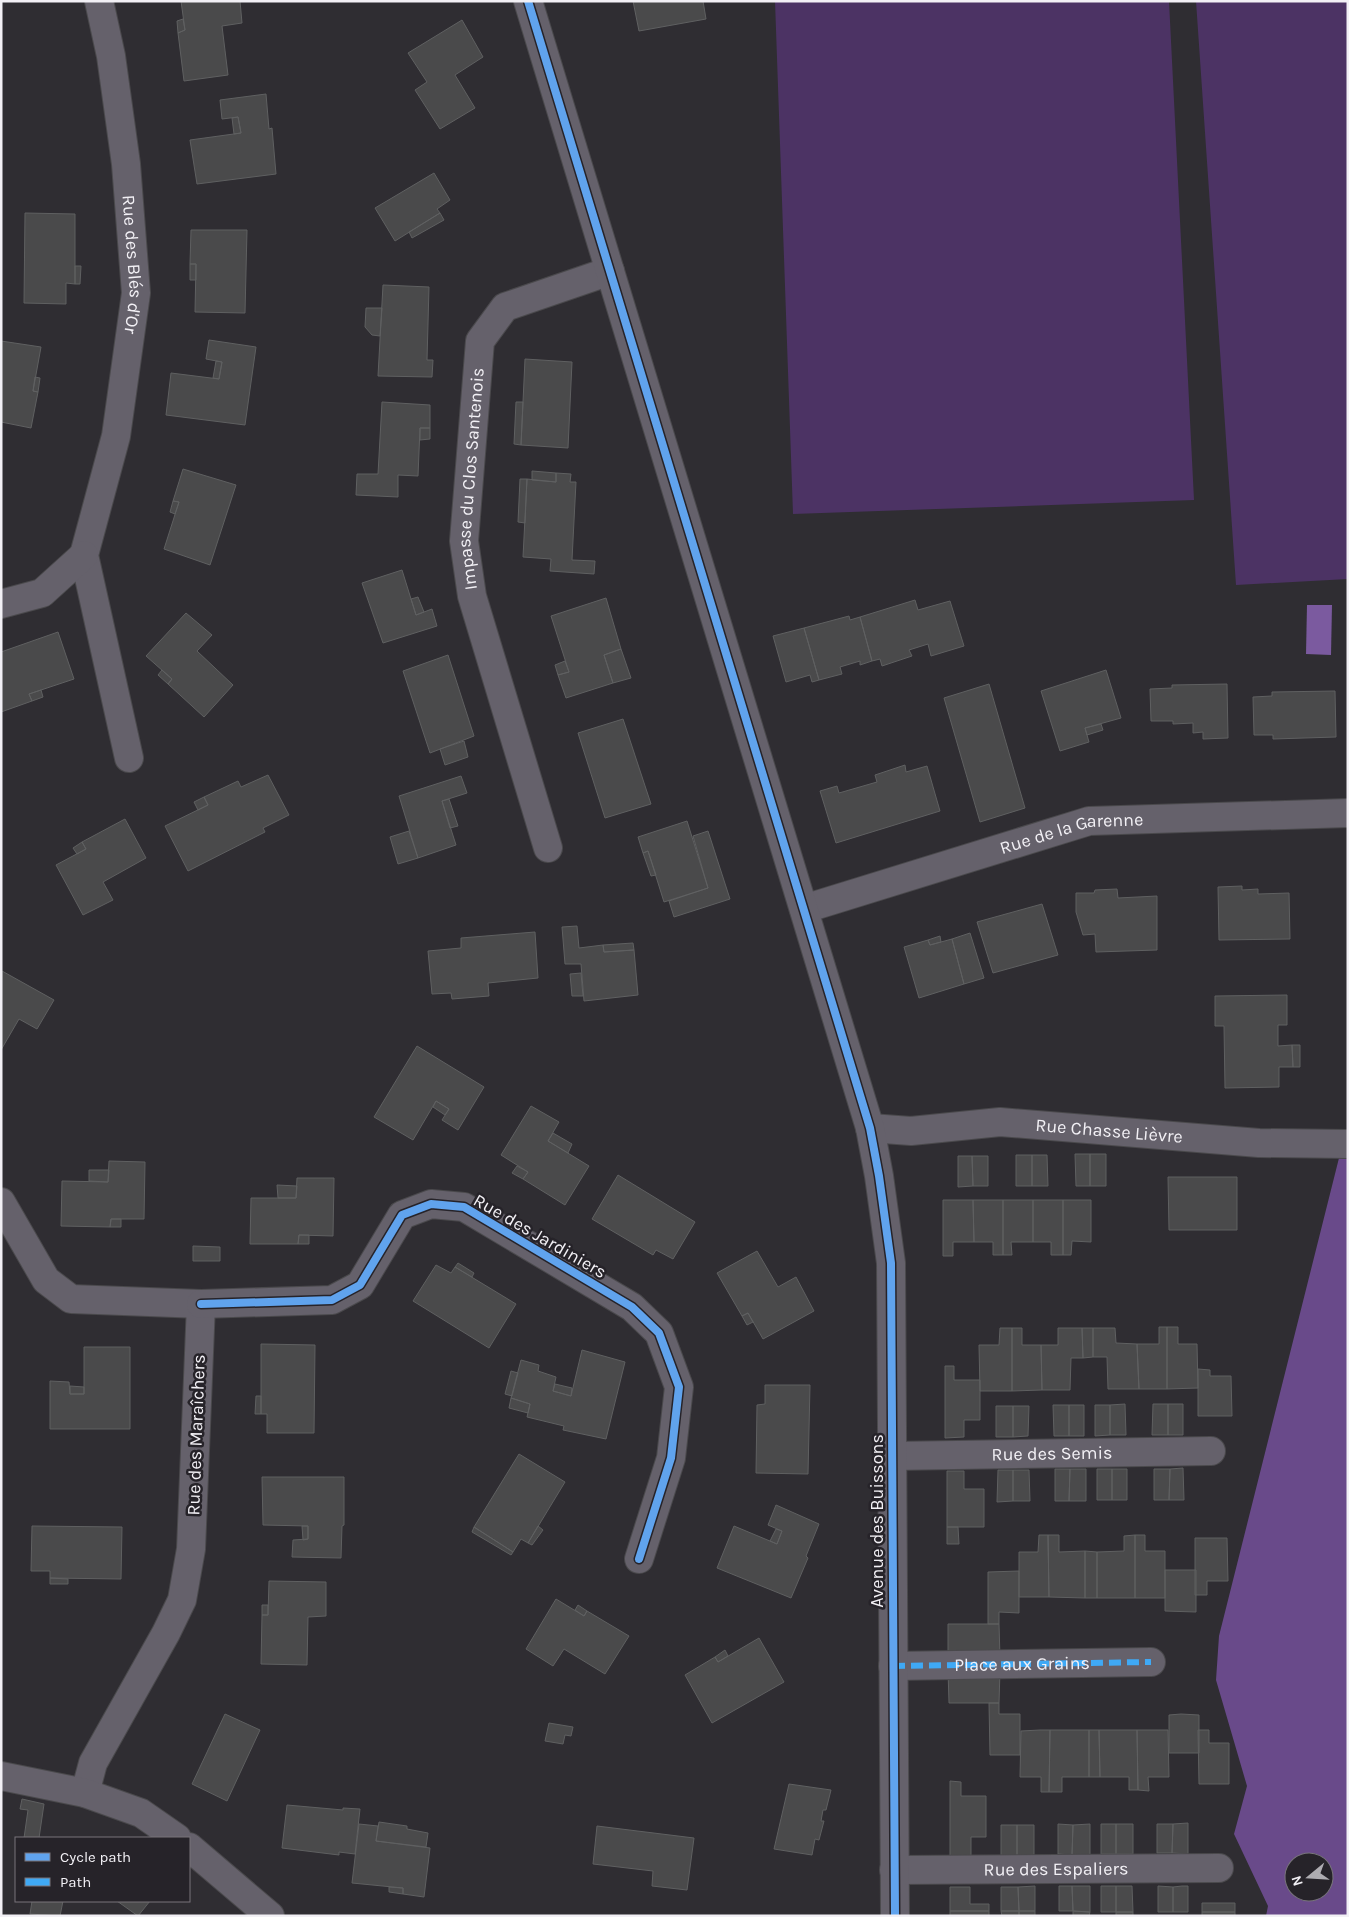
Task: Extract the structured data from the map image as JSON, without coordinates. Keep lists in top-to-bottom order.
{
  "streets": {
    "street": [
      "Rue des Blés d'Or",
      "Impasse du Clos Santenois",
      "Rue de la Garenne",
      "Rue Chasse Lièvre",
      "Rue des Jardiniers",
      "Rue des Maraîchers",
      "Rue des Semis",
      "Avenue des Buissons",
      "Place aux Grains",
      "Rue des Espaliers"
    ]
  },
  "crossings": [
    ["Impasse du Clos Santenois", "Avenue des Buissons"],
    ["Rue de la Garenne", "Avenue des Buissons"],
    ["Rue Chasse Lièvre", "Avenue des Buissons"],
    ["Rue des Jardiniers", "Rue des Maraîchers"],
    ["Rue des Semis", "Avenue des Buissons"],
    ["Avenue des Buissons", "Place aux Grains"],
    ["Avenue des Buissons", "Rue des Espaliers"]
  ],
  "legend": ["Cycle path", "Path"],
  "north": "left"
}
